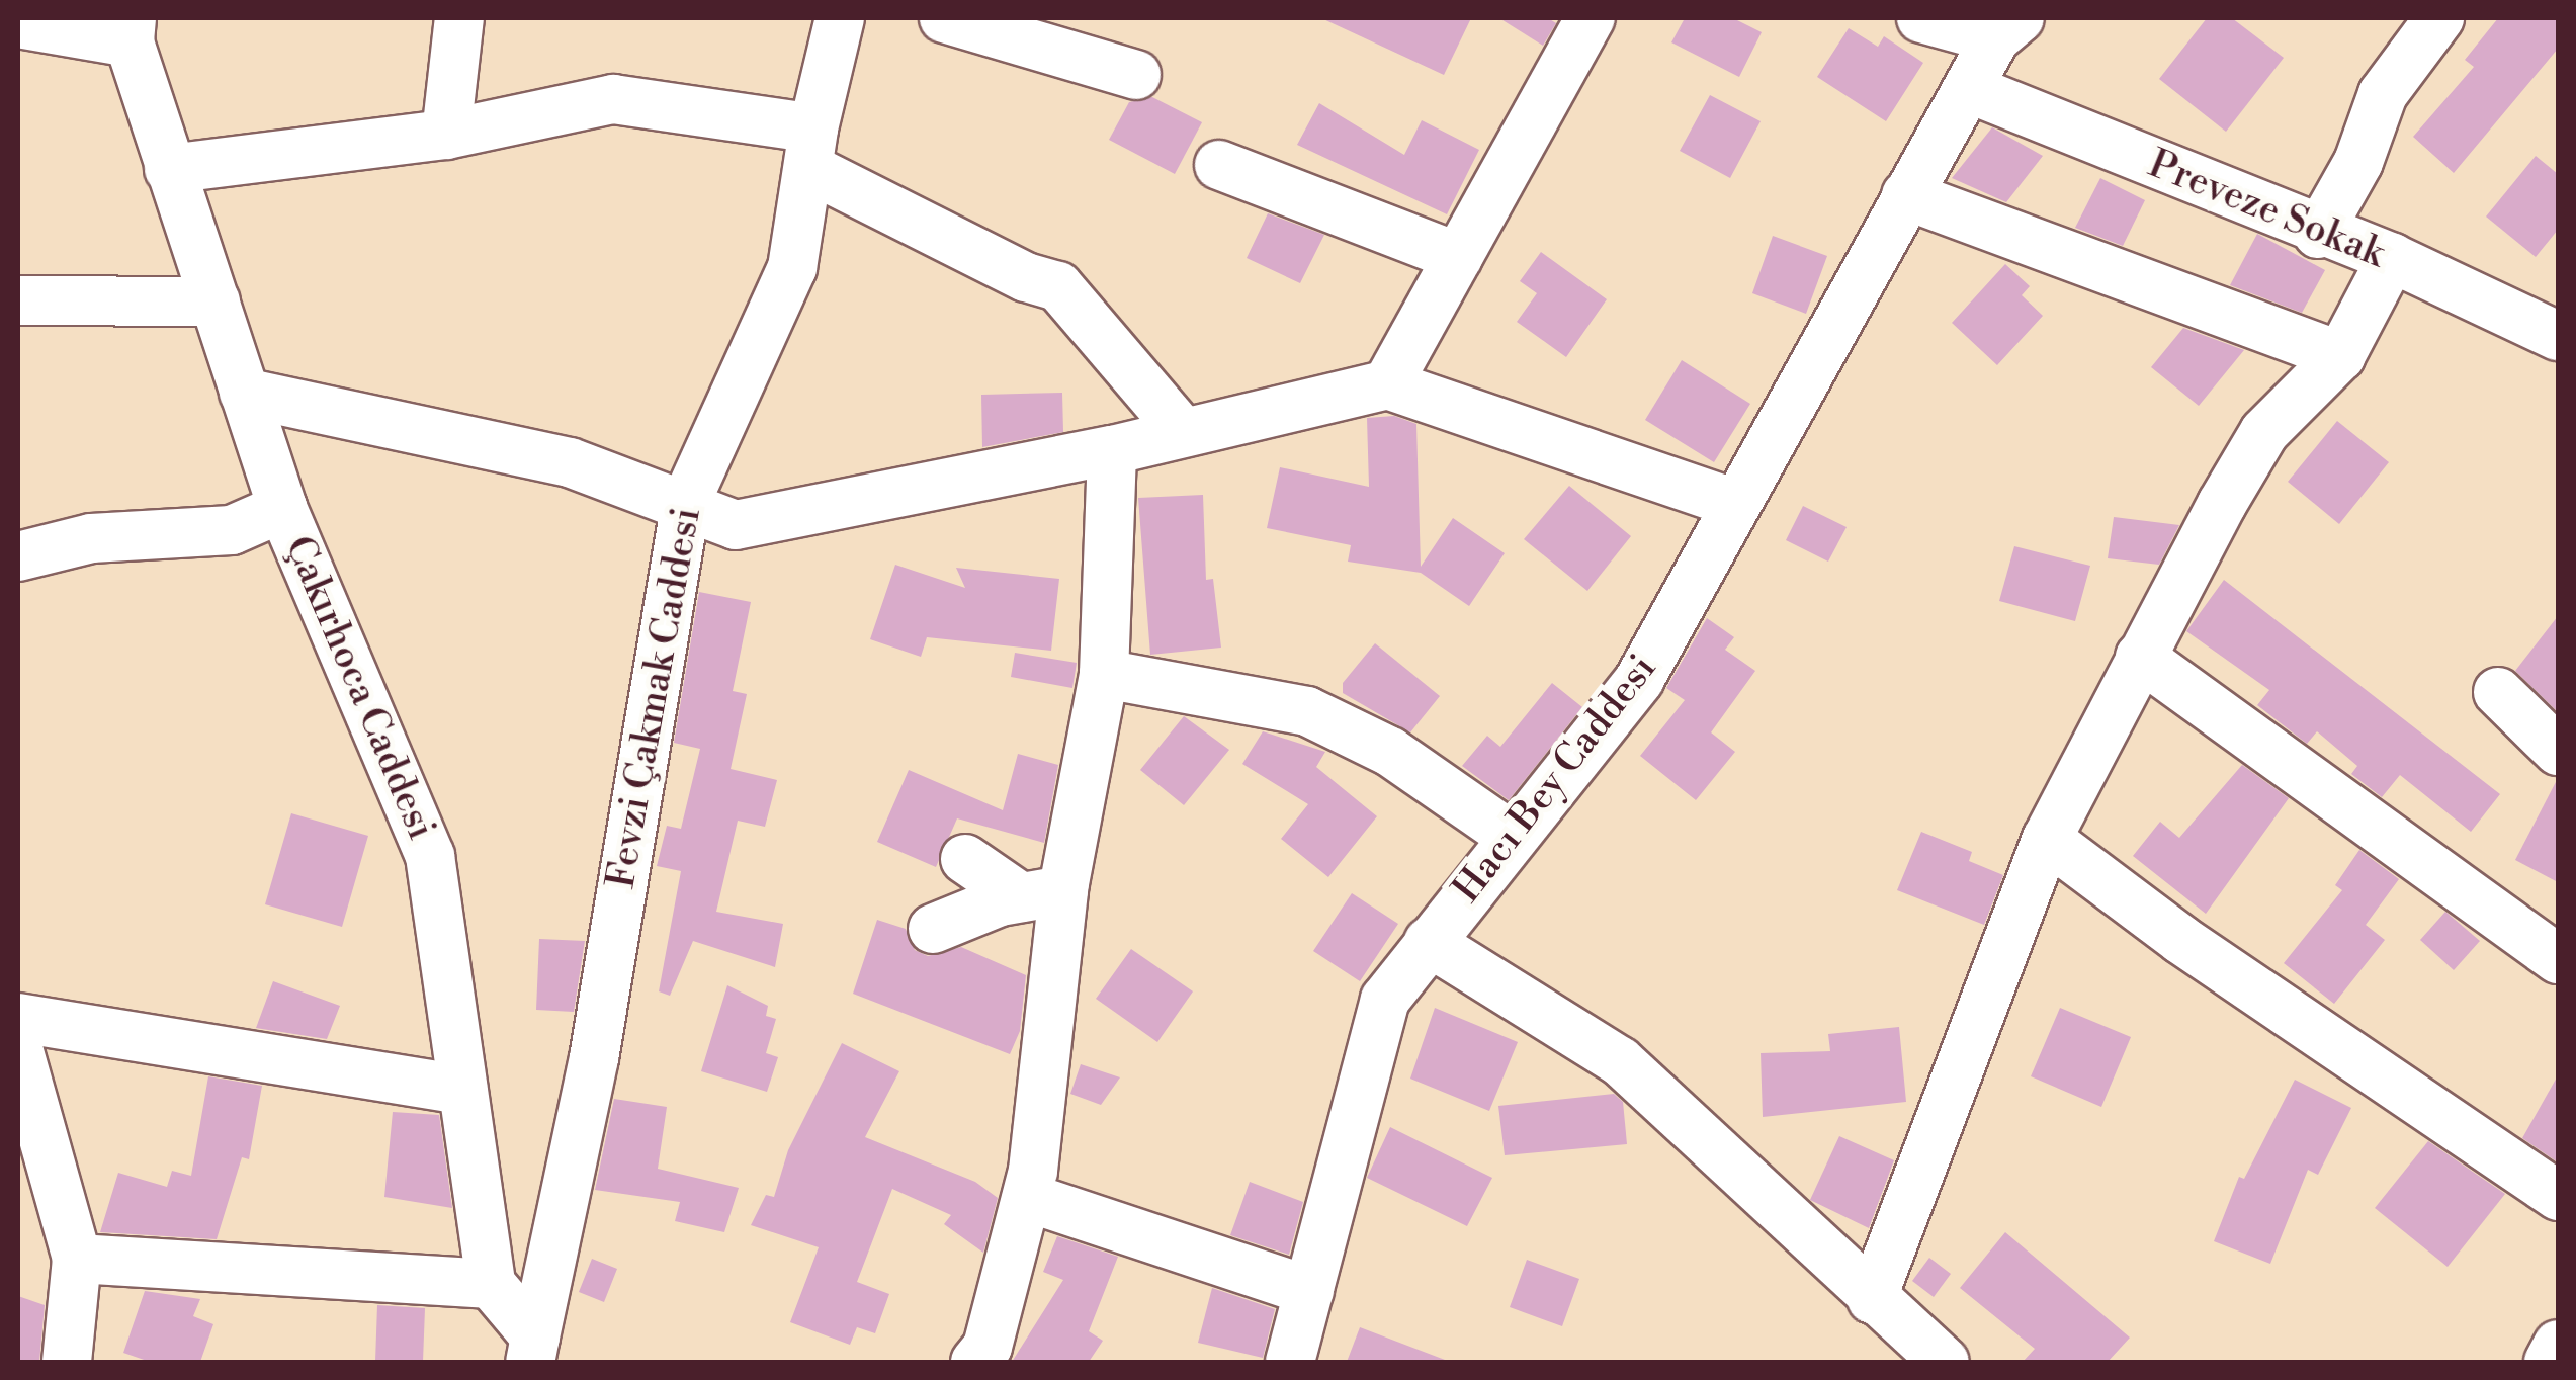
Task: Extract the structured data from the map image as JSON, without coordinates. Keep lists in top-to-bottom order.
{
  "streets": {
    "street": [
      "Preveze Sokak",
      "Çakırhoca Caddesi",
      "Fevzi Çakmak Caddesi",
      "Hacı Bey Caddesi"
    ]
  },
  "crossings": [
    ["Preveze Sokak", "Hacı Bey Caddesi"]
  ]
}
